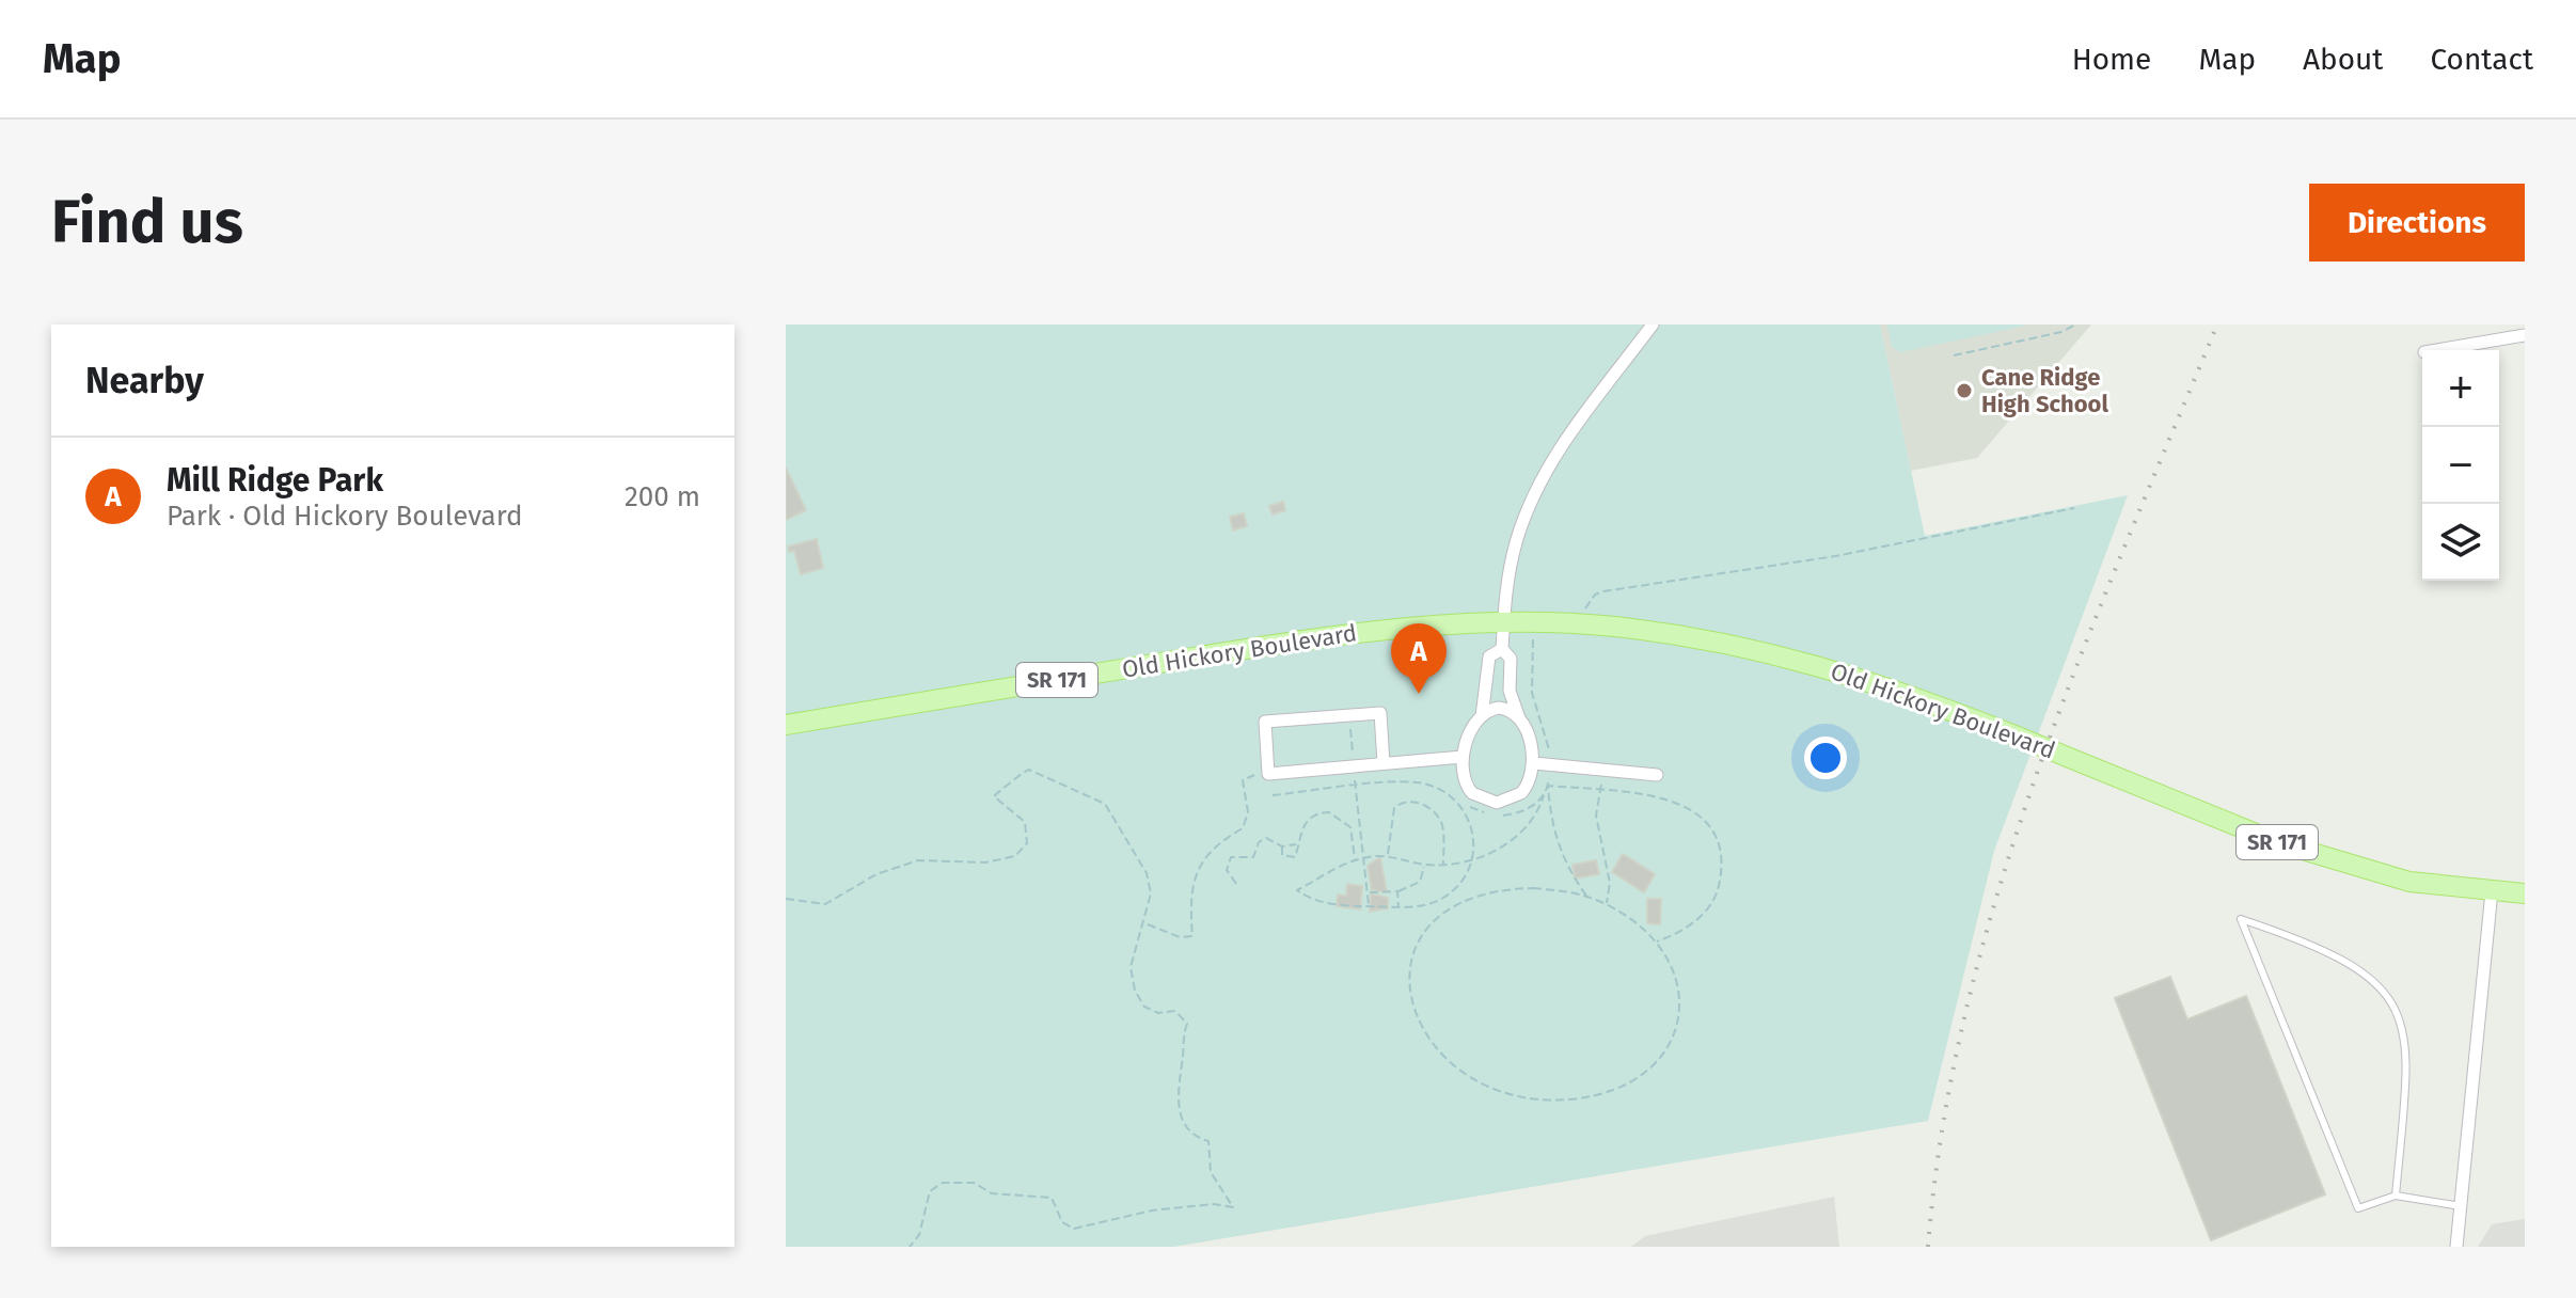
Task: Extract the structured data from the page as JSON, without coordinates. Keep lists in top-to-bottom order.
{
  "streets": {
    "main road": ["Old Hickory Boulevard", "SR 171"]
  },
  "places": ["Cane Ridge High School"],
  "page": {
    "header": "Map",
    "nav": [
      "Home",
      "Map",
      "About",
      "Contact"
    ],
    "buttons": "Directions",
    "title": "Find us",
    "heading": "Nearby",
    "map_buttons": ["+", "−"],
    "list": [
      {
        "mark": "A",
        "name": "Mill Ridge Park",
        "note": "Park · Old Hickory Boulevard",
        "value": "200 m"
      }
    ],
    "pins": "A"
  }
}
